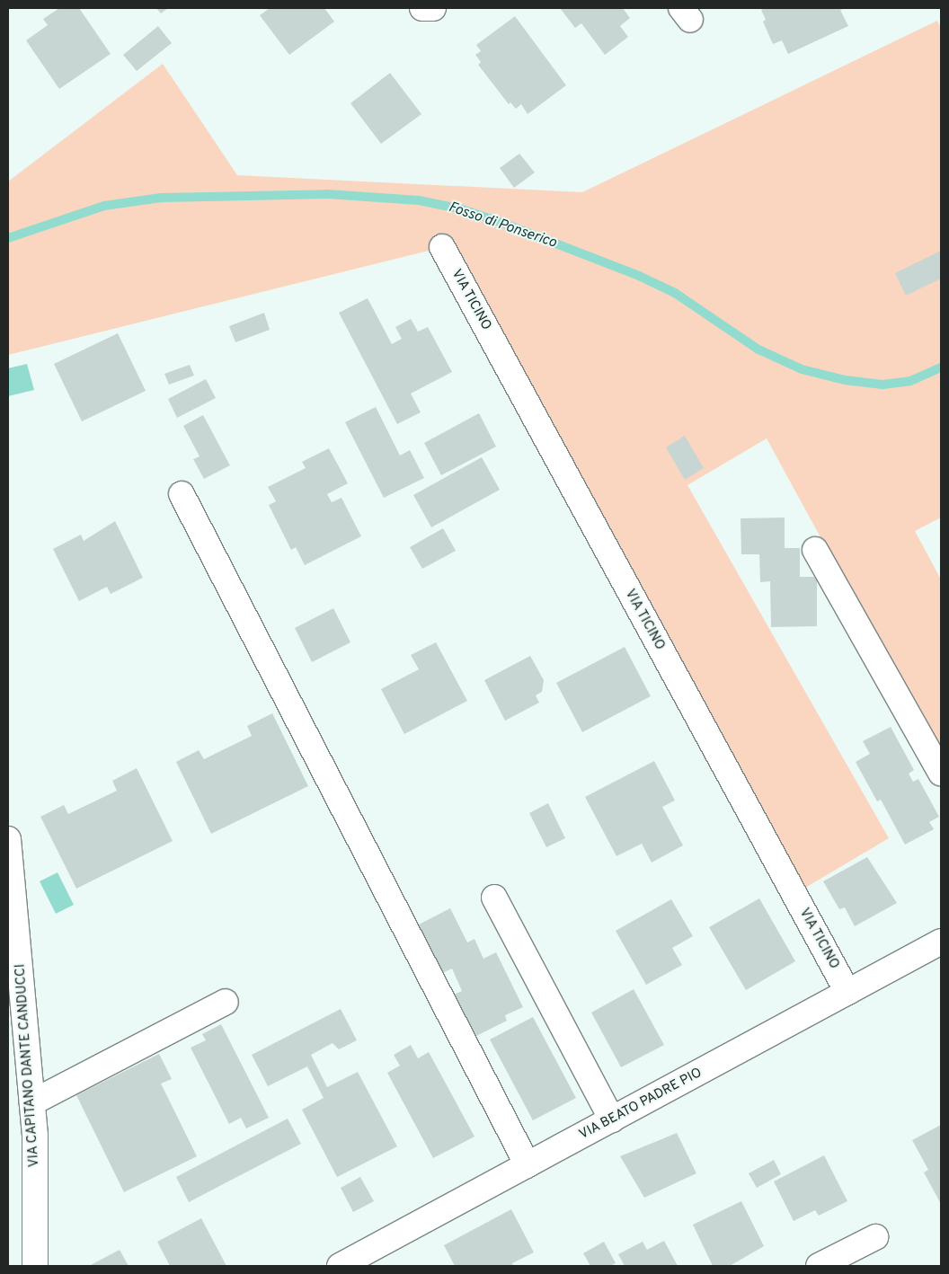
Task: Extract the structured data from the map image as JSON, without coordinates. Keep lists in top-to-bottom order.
{
  "streets": {
    "street": ["VIA TICINO", "VIA CAPITANO DANTE CANDUCCI", "VIA BEATO PADRE PIO"]
  },
  "crossings": [
    ["VIA TICINO", "VIA BEATO PADRE PIO"]
  ],
  "water": ["Fosso di Ponserico"]
}
